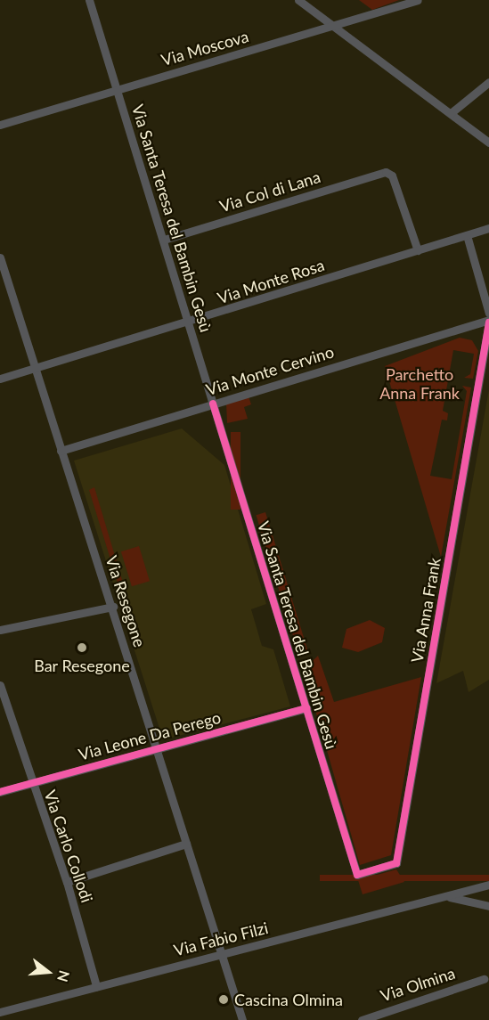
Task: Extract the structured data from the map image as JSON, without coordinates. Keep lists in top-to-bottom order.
{
  "streets": {
    "street": [
      "Via Moscova",
      "Via Col di Lana",
      "Via Santa Teresa del Bambin Gesù",
      "Via Monte Rosa",
      "Via Monte Cervino",
      "Via Resegone",
      "Via Anna Frank",
      "Via Leone Da Perego",
      "Via Carlo Collodi",
      "Via Fabio Filzi",
      "Via Olmina"
    ]
  },
  "crossings": [
    ["Via Moscova", "Via Santa Teresa del Bambin Gesù"],
    ["Via Col di Lana", "Via Santa Teresa del Bambin Gesù"],
    ["Via Col di Lana", "Via Monte Rosa"],
    ["Via Santa Teresa del Bambin Gesù", "Via Monte Rosa"],
    ["Via Santa Teresa del Bambin Gesù", "Via Monte Cervino"],
    ["Via Santa Teresa del Bambin Gesù", "Via Anna Frank"],
    ["Via Santa Teresa del Bambin Gesù", "Via Leone Da Perego"],
    ["Via Monte Rosa", "Via Resegone"],
    ["Via Monte Cervino", "Via Resegone"],
    ["Via Monte Cervino", "Via Anna Frank"],
    ["Via Resegone", "Via Leone Da Perego"],
    ["Via Resegone", "Via Fabio Filzi"],
    ["Via Leone Da Perego", "Via Carlo Collodi"],
    ["Via Carlo Collodi", "Via Fabio Filzi"]
  ],
  "parks": ["Parchetto Anna Frank"],
  "places": ["Bar Resegone", "Cascina Olmina"],
  "north": "right"
}
